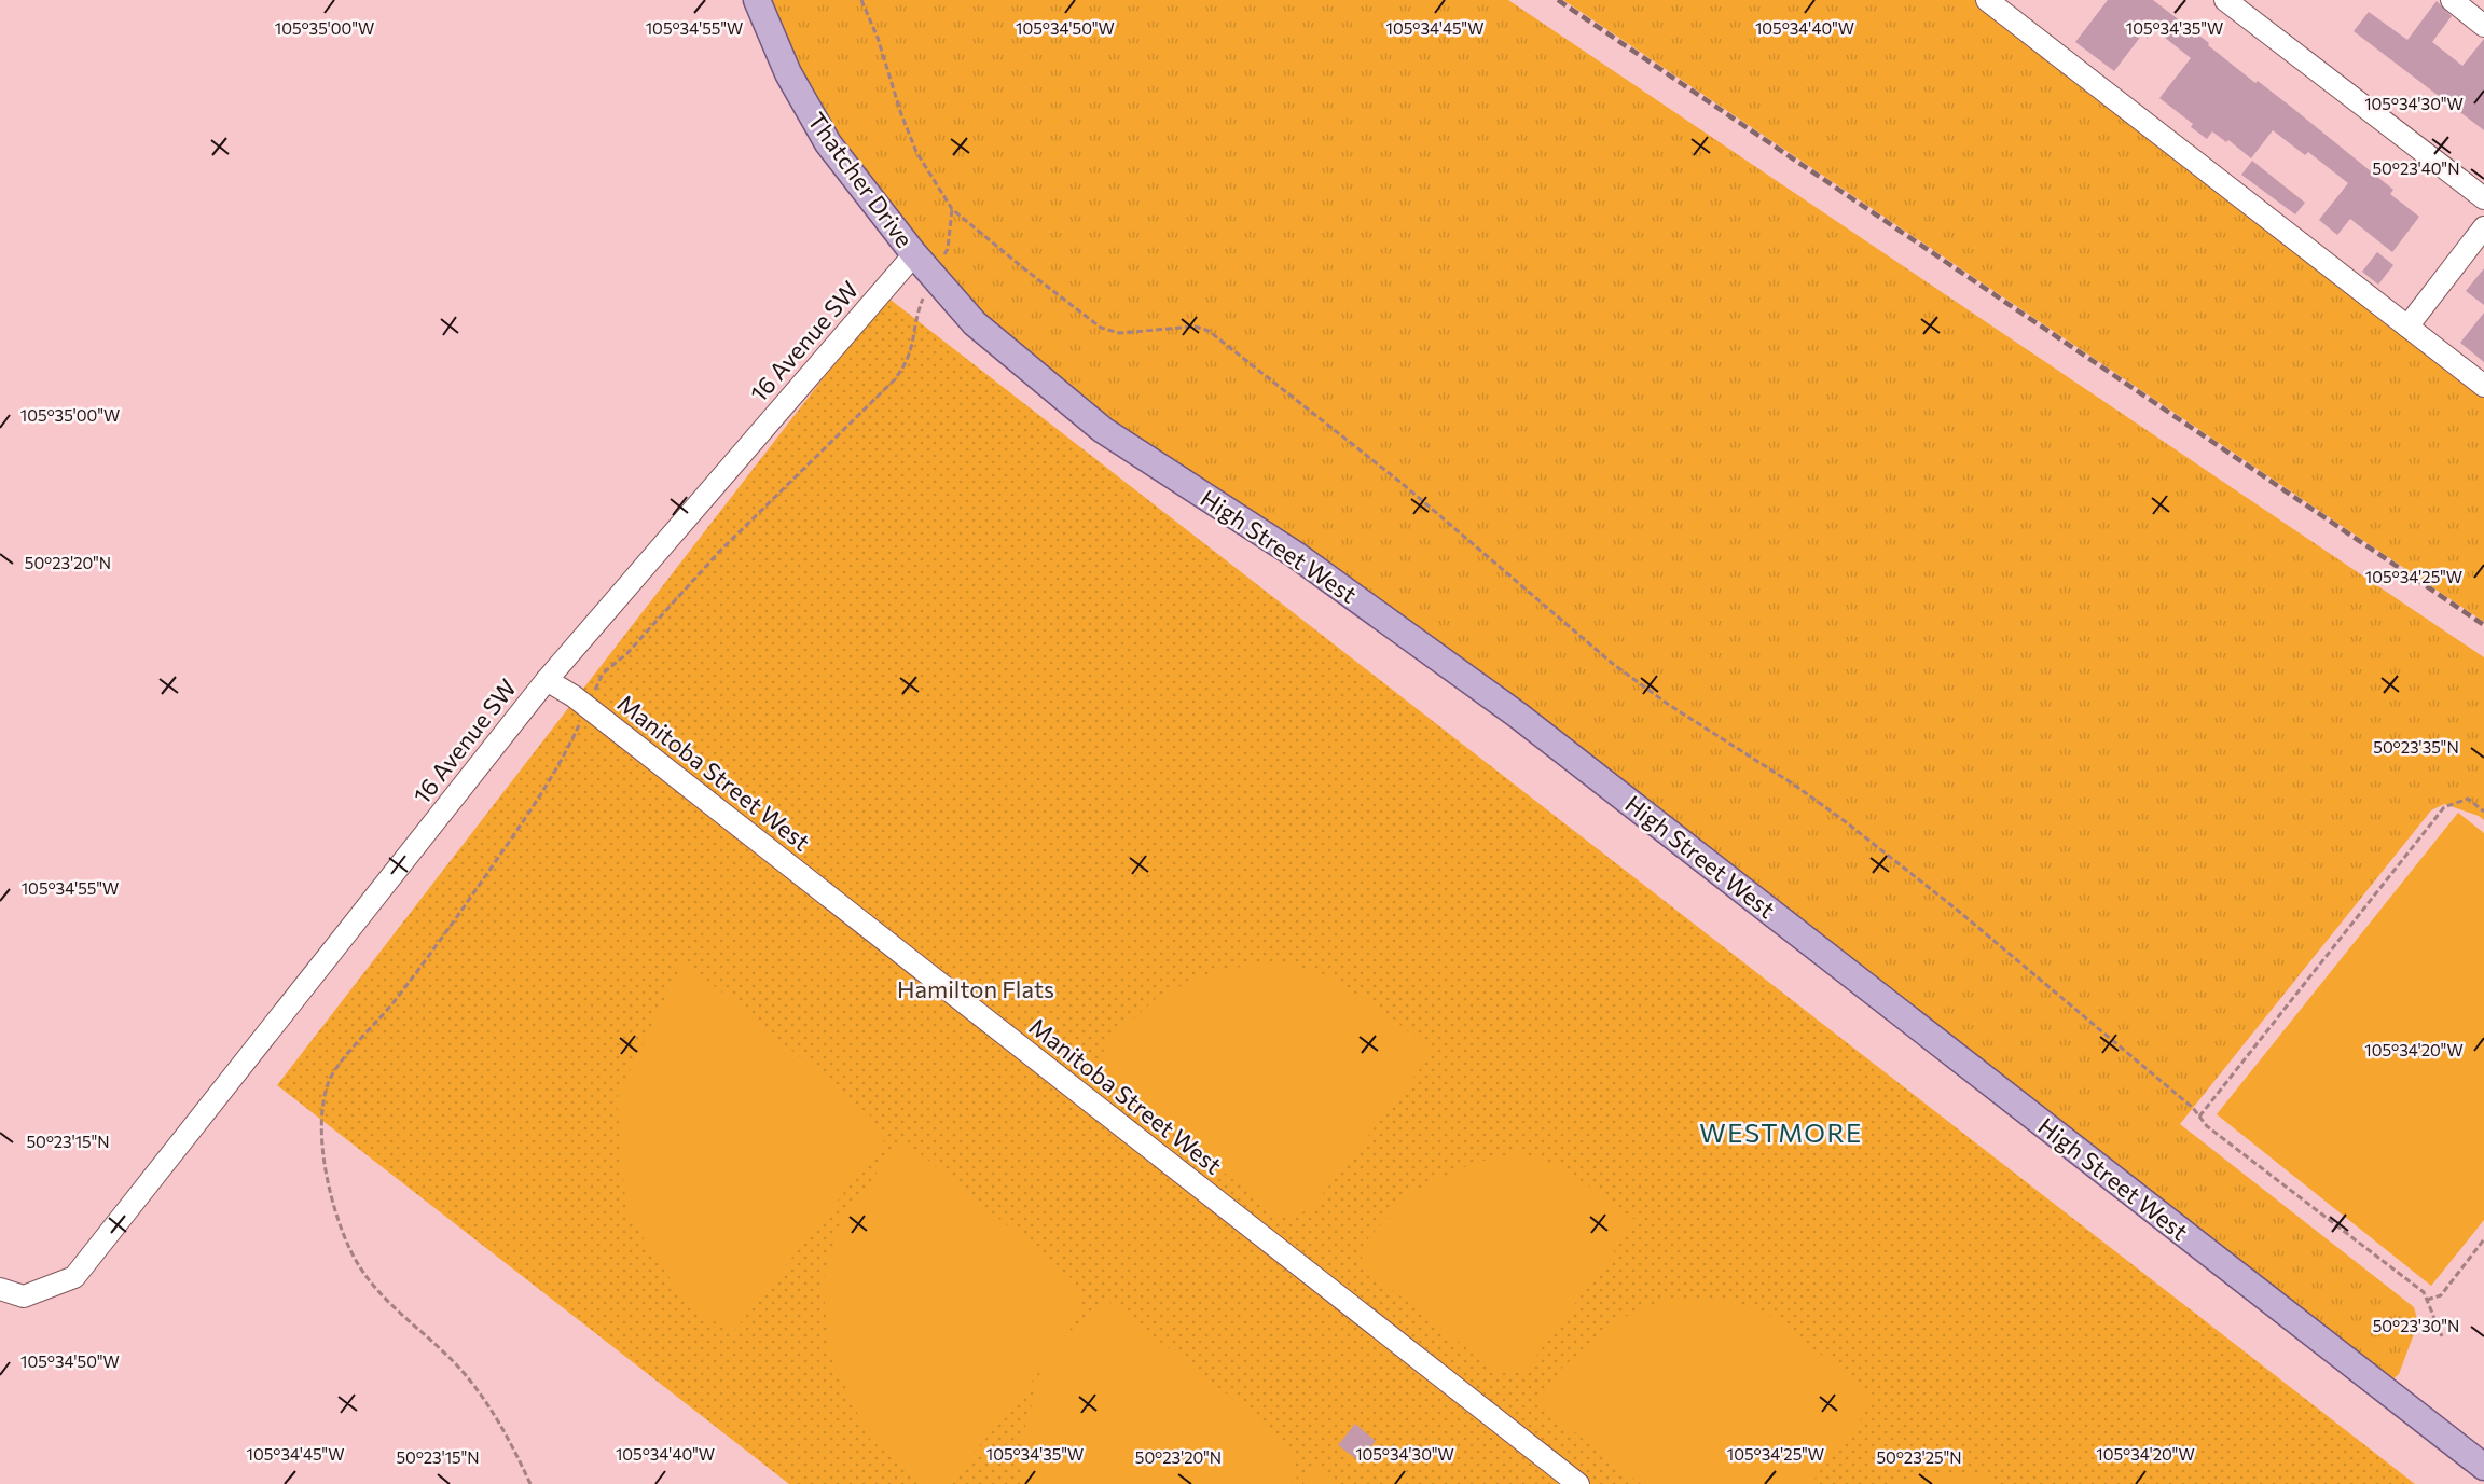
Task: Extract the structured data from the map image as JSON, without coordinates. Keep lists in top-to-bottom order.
{
  "streets": {
    "main road": ["Thatcher Drive", "High Street West"],
    "street": ["16 Avenue SW", "Manitoba Street West"]
  },
  "crossings": [
    ["Thatcher Drive", "16 Avenue SW"],
    ["Thatcher Drive", "High Street West"],
    ["16 Avenue SW", "High Street West"],
    ["16 Avenue SW", "Manitoba Street West"]
  ],
  "districts": ["WESTMORE"],
  "parks": ["Hamilton Flats"],
  "coordinates": [
    "105°35'00\"W",
    "105°34'55\"W",
    "105°34'45\"W",
    "105°34'40\"W",
    "105°34'35\"W",
    "105°34'50\"W",
    "105°34'30\"W",
    "50°23'40\"N",
    "50°23'20\"N",
    "105°34'25\"W",
    "50°23'35\"N",
    "105°34'20\"W",
    "50°23'15\"N",
    "50°23'30\"N",
    "50°23'25\"N"
  ]
}
